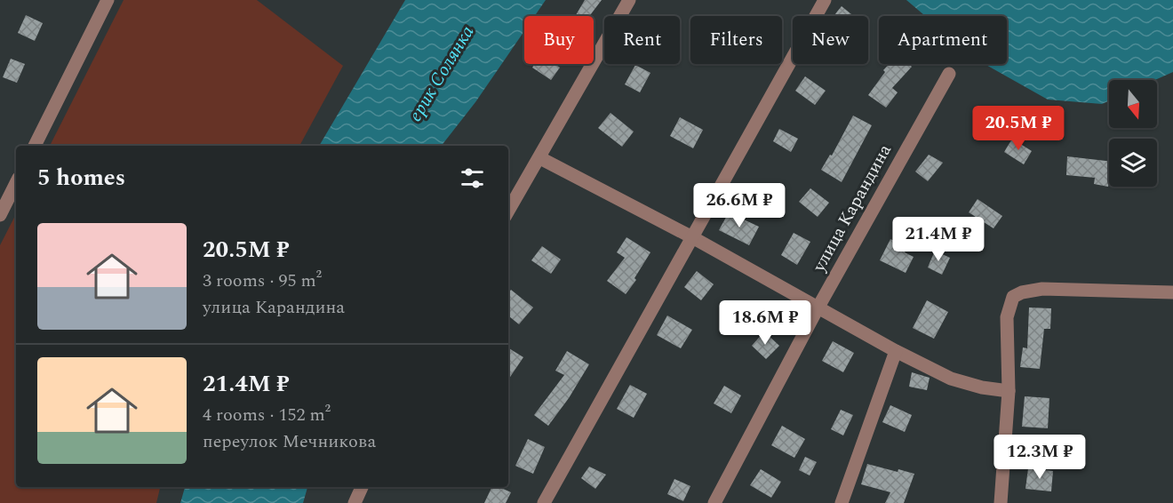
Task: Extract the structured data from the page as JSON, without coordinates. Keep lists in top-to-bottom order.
{
  "streets": {
    "street": ["улица Карандина"]
  },
  "water": ["ерик Солянка"],
  "north": "bottom",
  "page": {
    "chip": [
      "Buy",
      "Rent",
      "Filters",
      "New",
      "Apartment"
    ],
    "price": [
      "20.5M ₽",
      "26.6M ₽",
      "21.4M ₽",
      "18.6M ₽",
      "12.3M ₽"
    ],
    "heading": "5 homes",
    "list": [
      {
        "name": "20.5M ₽",
        "note": "3 rooms · 95 m² · улица Карандина"
      },
      {
        "name": "21.4M ₽",
        "note": "4 rooms · 152 m² · переулок Мечникова"
      }
    ]
  }
}
